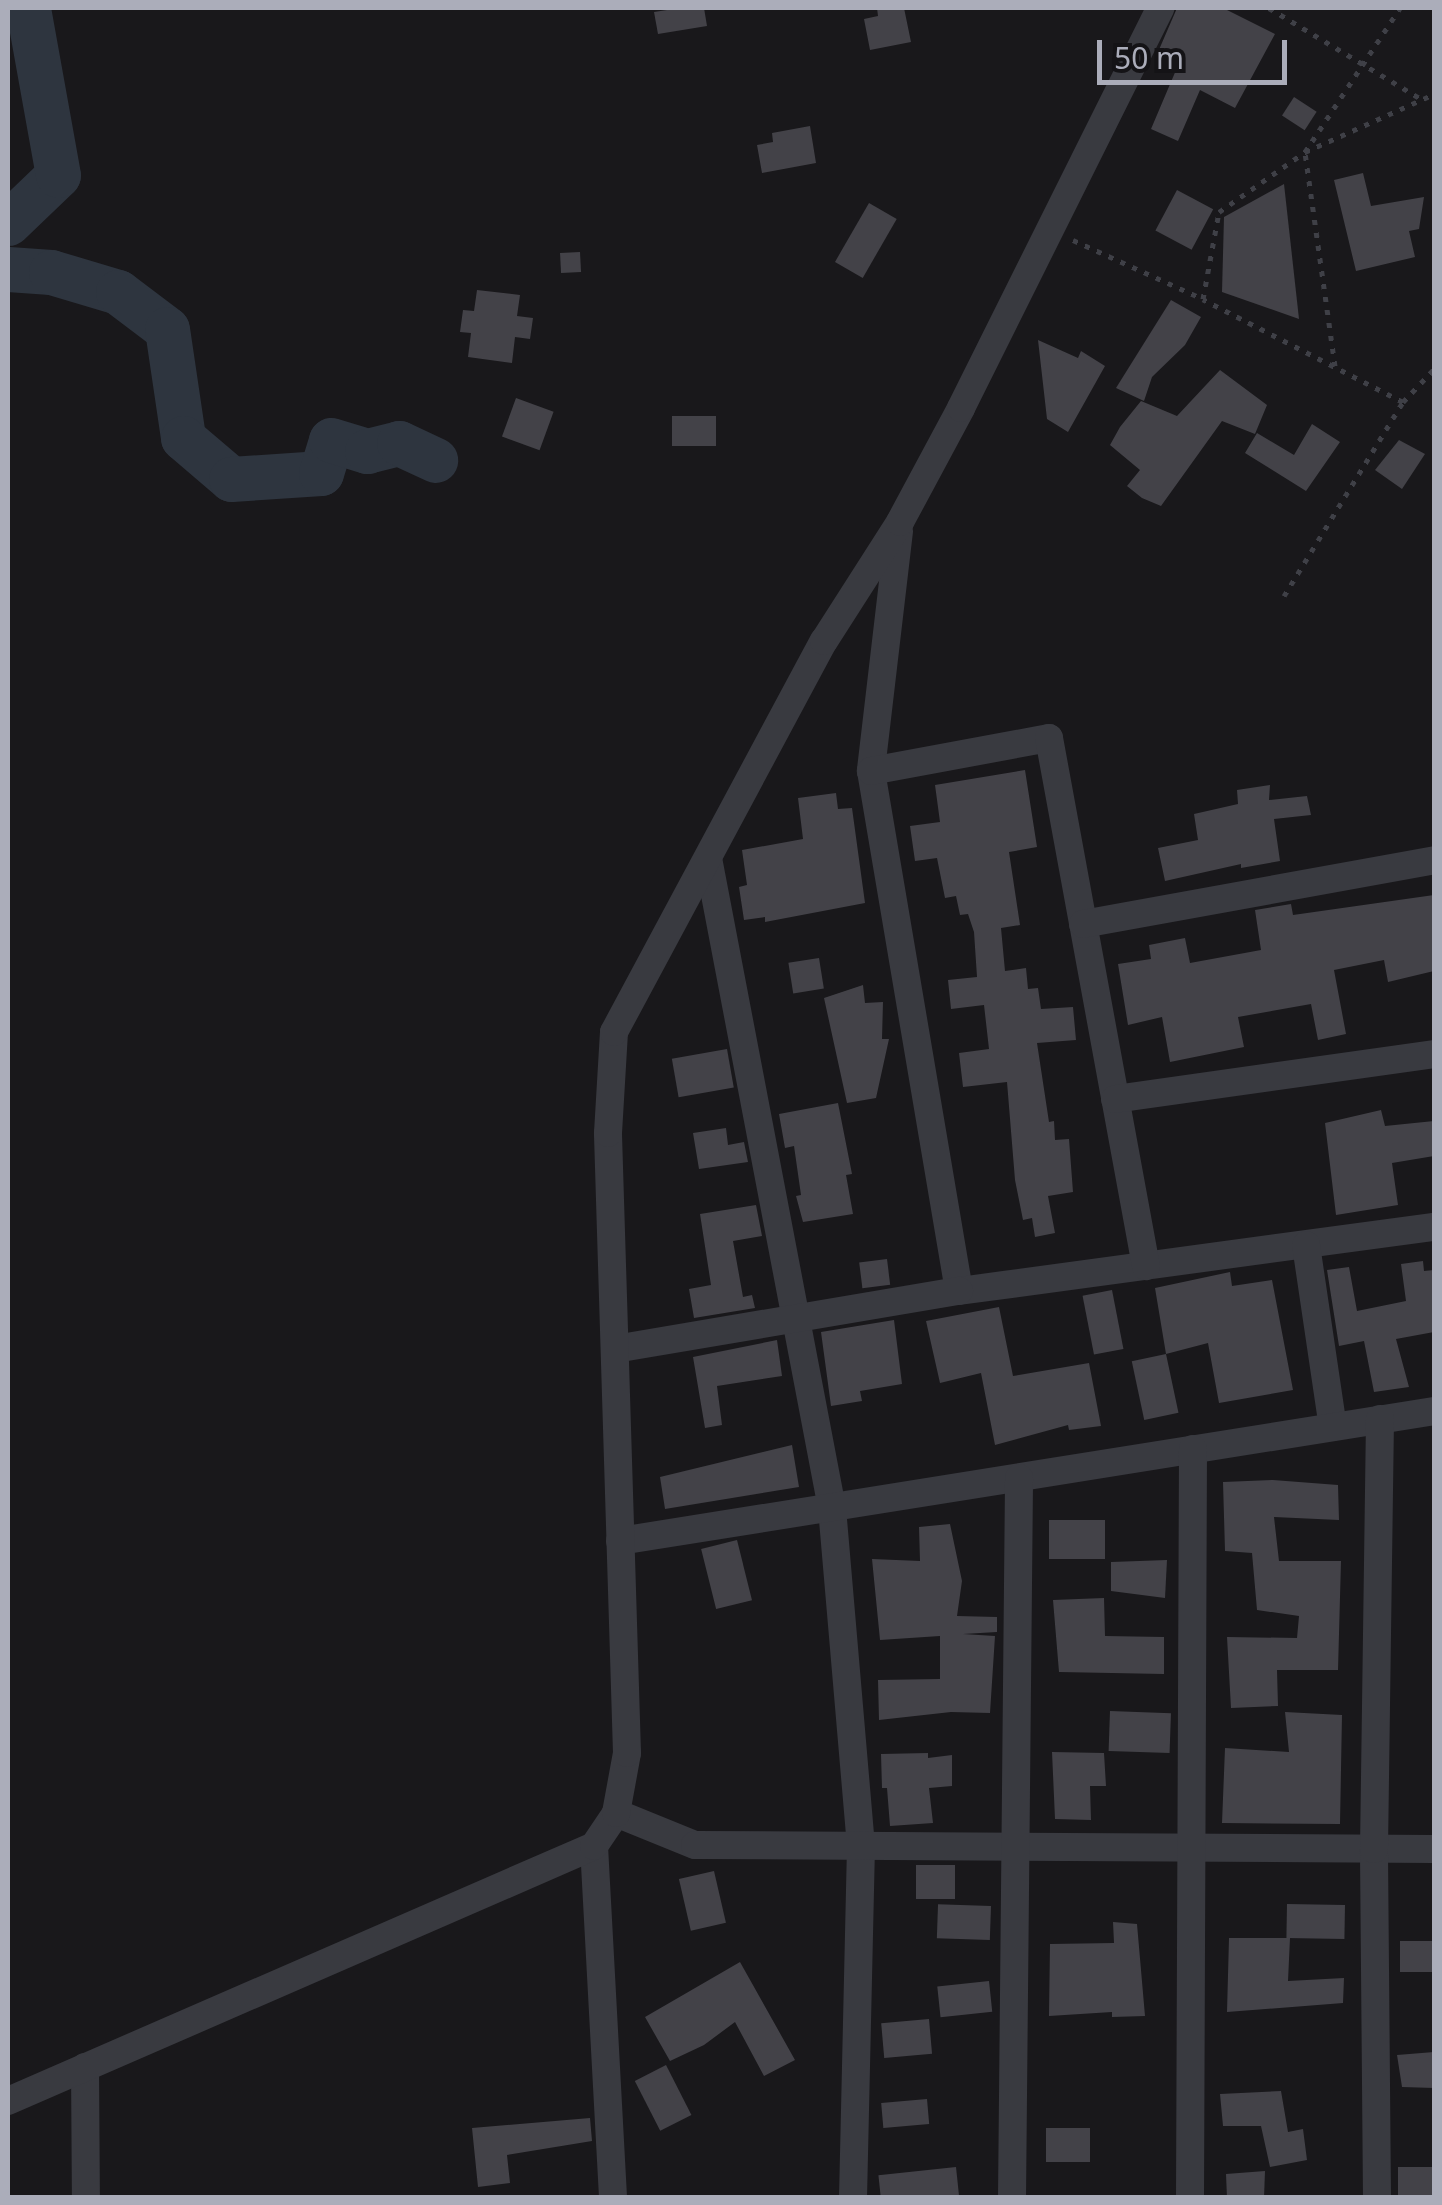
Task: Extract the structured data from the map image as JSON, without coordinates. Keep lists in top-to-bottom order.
{
  "scale_bar": "50 m"
}
